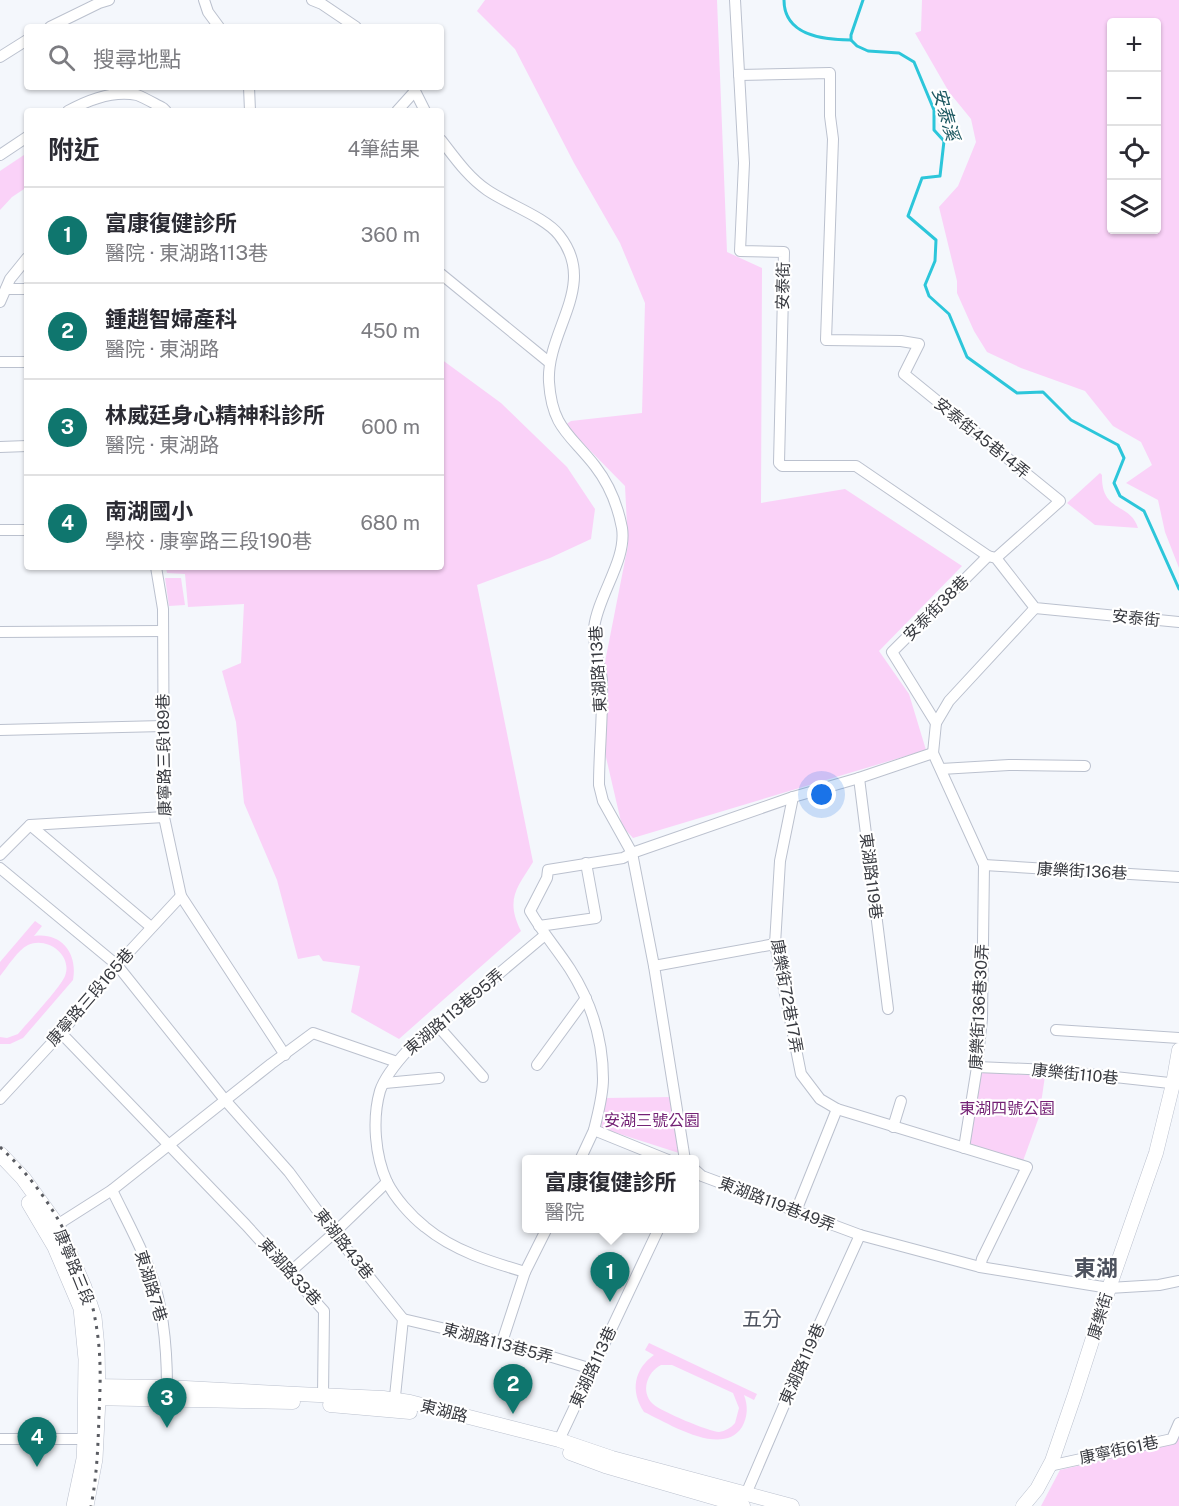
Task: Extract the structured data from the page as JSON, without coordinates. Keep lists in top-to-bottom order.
{
  "streets": {
    "main road": ["康寧路三段"],
    "street": [
      "安泰街",
      "安泰街45巷14弄",
      "安泰街38巷",
      "東湖路113巷",
      "康寧路三段189巷",
      "康樂街136巷",
      "東湖路119巷",
      "康樂街72巷17弄",
      "康寧路三段165巷",
      "康樂街136巷30弄",
      "東湖路113巷95弄",
      "康樂街110巷",
      "東湖路119巷49弄",
      "東湖路43巷",
      "東湖路33巷",
      "東湖路7巷",
      "康樂街",
      "東湖路113巷5弄",
      "東湖路",
      "康寧街61巷"
    ]
  },
  "crossings": [
    ["安泰街", "安泰街45巷14弄"],
    ["安泰街", "安泰街38巷"],
    ["安泰街45巷14弄", "安泰街38巷"],
    ["東湖路113巷", "東湖路113巷5弄"],
    ["東湖路113巷", "東湖路"],
    ["康寧路三段189巷", "康寧路三段165巷"],
    ["康樂街136巷", "康樂街136巷30弄"],
    ["東湖路119巷", "東湖路119巷49弄"],
    ["東湖路119巷", "東湖路"],
    ["康樂街72巷17弄", "康樂街136巷30弄"],
    ["康樂街72巷17弄", "東湖路119巷49弄"],
    ["康寧路三段165巷", "東湖路43巷"],
    ["康寧路三段165巷", "東湖路33巷"],
    ["康樂街136巷30弄", "康樂街110巷"],
    ["康樂街110巷", "康樂街"],
    ["東湖路119巷49弄", "康樂街"],
    ["東湖路43巷", "東湖路113巷5弄"],
    ["康寧路三段", "東湖路"],
    ["東湖路33巷", "東湖路"],
    ["東湖路7巷", "東湖路"],
    ["康樂街", "康寧街61巷"]
  ],
  "districts": ["東湖", "五分"],
  "water": ["安泰溪"],
  "parks": ["東湖四號公園", "安湖三號公園"],
  "page": {
    "map_buttons": ["+", "−"],
    "search": "搜尋地點",
    "heading": ["附近", "4筆結果"],
    "list": [
      {
        "mark": "1",
        "name": "富康復健診所",
        "note": "醫院 · 東湖路113巷",
        "value": "360 m"
      },
      {
        "mark": "2",
        "name": "鍾趙智婦產科",
        "note": "醫院 · 東湖路",
        "value": "450 m"
      },
      {
        "mark": "3",
        "name": "林威廷身心精神科診所",
        "note": "醫院 · 東湖路",
        "value": "600 m"
      },
      {
        "mark": "4",
        "name": "南湖國小",
        "note": "學校 · 康寧路三段190巷",
        "value": "680 m"
      }
    ],
    "popup": ["富康復健診所", "醫院"],
    "pins": [
      "1",
      "2",
      "3",
      "4"
    ]
  }
}
